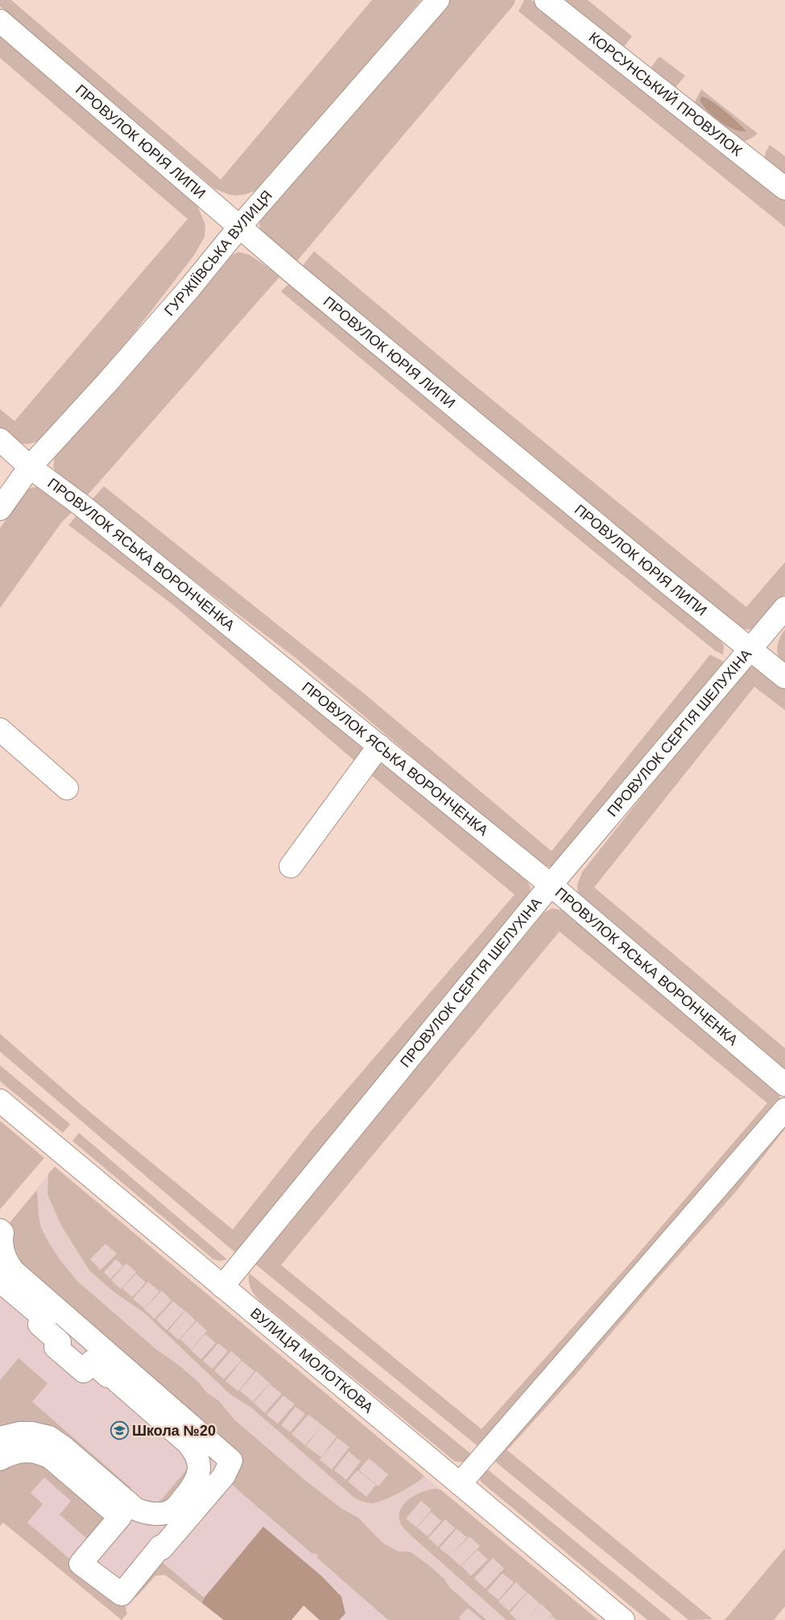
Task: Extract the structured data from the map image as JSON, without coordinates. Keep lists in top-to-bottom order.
{
  "streets": {
    "street": [
      "КОРСУНСЬКИЙ ПРОВУЛОК",
      "ПРОВУЛОК ЮРІЯ ЛИПИ",
      "ГУРЖІЇВСЬКА ВУЛИЦЯ",
      "ПРОВУЛОК ЯСЬКА ВОРОНЧЕНКА",
      "ПРОВУЛОК СЕРГІЯ ШЕЛУХІНА",
      "ВУЛИЦЯ МОЛОТКОВА"
    ]
  },
  "crossings": [
    ["ПРОВУЛОК ЮРІЯ ЛИПИ", "ГУРЖІЇВСЬКА ВУЛИЦЯ"],
    ["ПРОВУЛОК ЮРІЯ ЛИПИ", "ПРОВУЛОК СЕРГІЯ ШЕЛУХІНА"],
    ["ГУРЖІЇВСЬКА ВУЛИЦЯ", "ПРОВУЛОК ЯСЬКА ВОРОНЧЕНКА"],
    ["ПРОВУЛОК ЯСЬКА ВОРОНЧЕНКА", "ПРОВУЛОК СЕРГІЯ ШЕЛУХІНА"],
    ["ПРОВУЛОК СЕРГІЯ ШЕЛУХІНА", "ВУЛИЦЯ МОЛОТКОВА"]
  ],
  "places": {
    "school or university": ["Школа №20"]
  }
}
